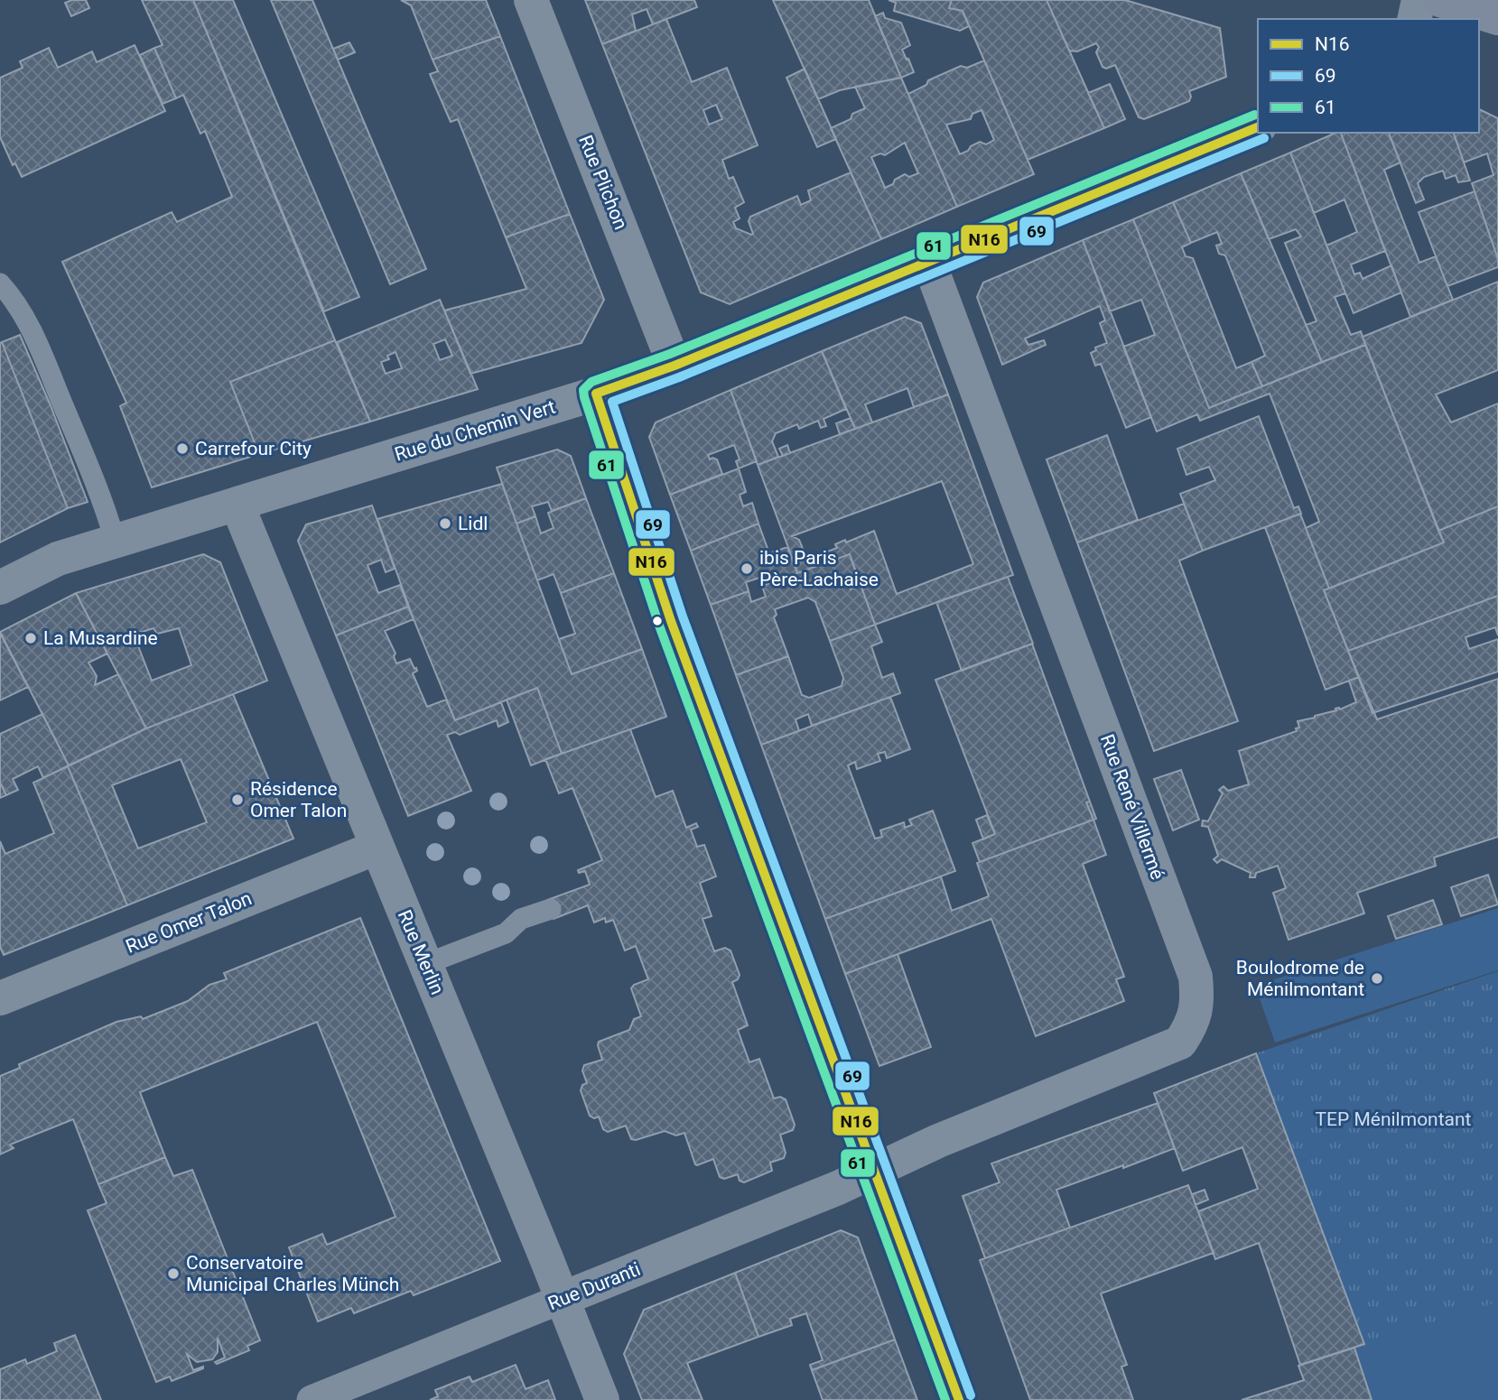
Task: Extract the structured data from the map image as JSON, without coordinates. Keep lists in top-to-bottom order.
{
  "streets": {
    "street": [
      "Rue Plichon",
      "Rue du Chemin Vert",
      "Rue René Villermé",
      "Rue Omer Talon",
      "Rue Merlin",
      "Rue Duranti"
    ]
  },
  "crossings": [
    ["Rue Plichon", "Rue du Chemin Vert"],
    ["Rue du Chemin Vert", "Rue René Villermé"],
    ["Rue du Chemin Vert", "Rue Merlin"],
    ["Rue René Villermé", "Rue Duranti"],
    ["Rue Omer Talon", "Rue Merlin"],
    ["Rue Merlin", "Rue Duranti"]
  ],
  "parks": ["TEP Ménilmontant"],
  "places": [
    "Carrefour City",
    "Lidl",
    "ibis Paris Père-Lachaise",
    "La Musardine",
    "Résidence Omer Talon",
    "Boulodrome de Ménilmontant",
    "Conservatoire Municipal Charles Münch"
  ],
  "lines": ["transit line 61", "transit line N16", "transit line 69"],
  "legend": ["N16", "69", "61"]
}
